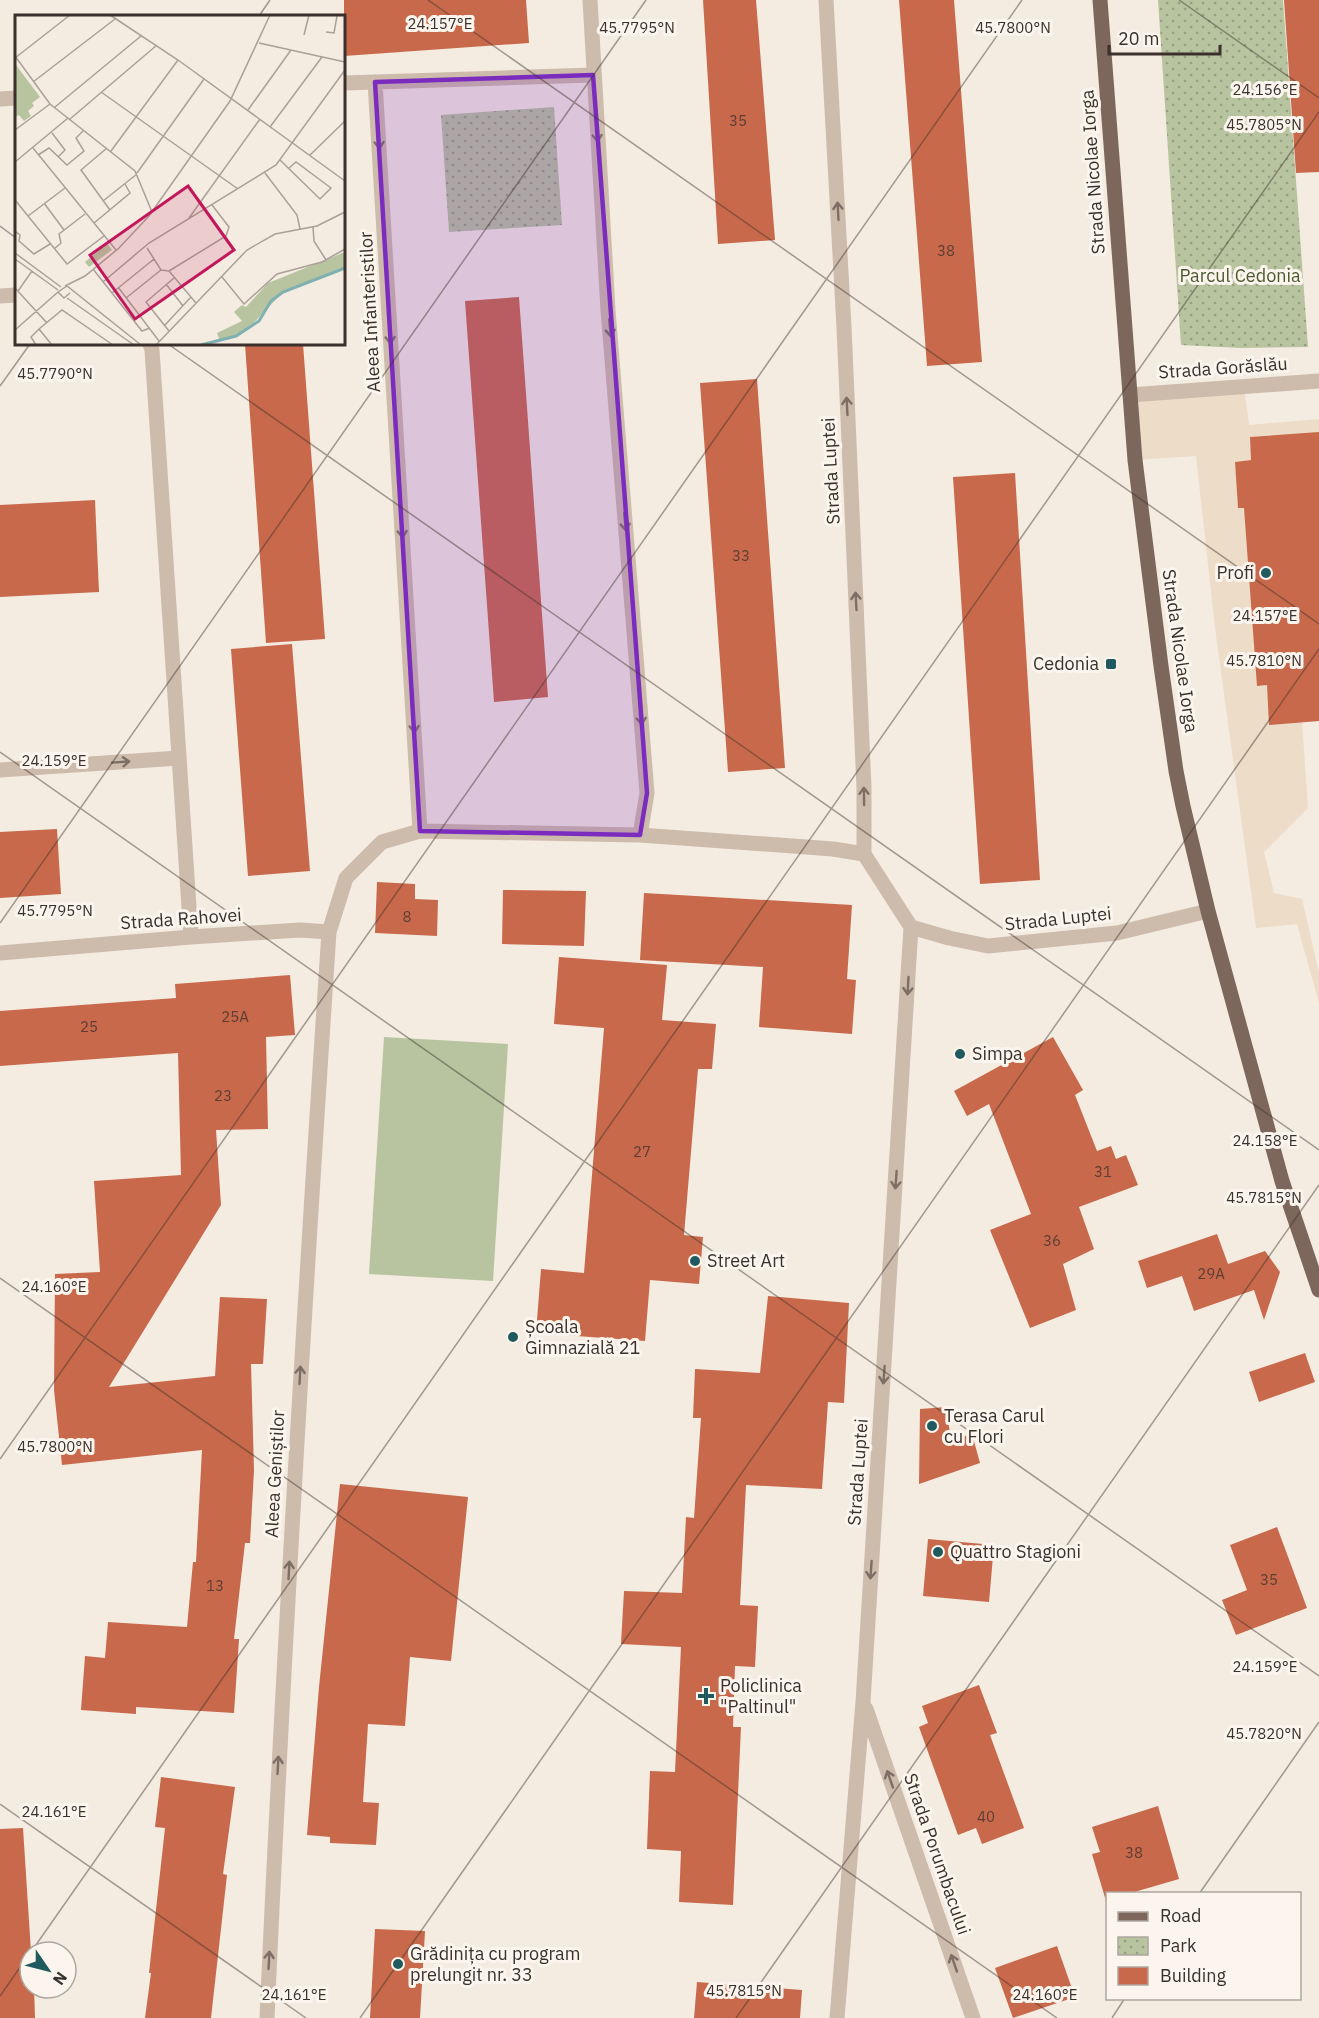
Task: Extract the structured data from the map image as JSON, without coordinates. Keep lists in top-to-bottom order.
{
  "streets": {
    "main road": ["Strada Nicolae Iorga"],
    "street": [
      "Aleea Infanteristilor",
      "Strada Gorăslău",
      "Strada Luptei",
      "Strada Rahovei",
      "Aleea Geniștilor",
      "Strada Porumbacului"
    ]
  },
  "crossings": [
    ["Strada Nicolae Iorga", "Strada Gorăslău"],
    ["Strada Nicolae Iorga", "Strada Luptei"],
    ["Aleea Infanteristilor", "Aleea Geniștilor"],
    ["Strada Luptei", "Aleea Geniștilor"],
    ["Strada Luptei", "Strada Porumbacului"],
    ["Strada Rahovei", "Aleea Geniștilor"]
  ],
  "one_way": ["Aleea Infanteristilor", "Aleea Geniștilor", "Strada Porumbacului"],
  "parks": ["Parcul Cedonia"],
  "places": {
    "other": [
      "Profi",
      "Simpa",
      "Street Art",
      "Școala Gimnazială 21",
      "Terasa Carul cu Flori",
      "Quattro Stagioni",
      "Grădinița cu program prelungit nr. 33"
    ],
    "transit": ["Cedonia"],
    "health": ["Policlinica \"Paltinul\""]
  },
  "house_numbers": [
    "35",
    "38",
    "33",
    "8",
    "25A",
    "25",
    "23",
    "27",
    "31",
    "36",
    "29A",
    "35",
    "13",
    "40",
    "38"
  ],
  "legend": ["Road", "Park", "Building"],
  "scale_bar": "20 m",
  "north": "bottom right",
  "coordinates": [
    "24.157°E",
    "45.7795°N",
    "45.7800°N",
    "24.156°E",
    "45.7805°N",
    "45.7790°N",
    "45.7810°N",
    "24.159°E",
    "24.158°E",
    "45.7815°N",
    "24.160°E",
    "45.7820°N",
    "24.161°E"
  ]
}
